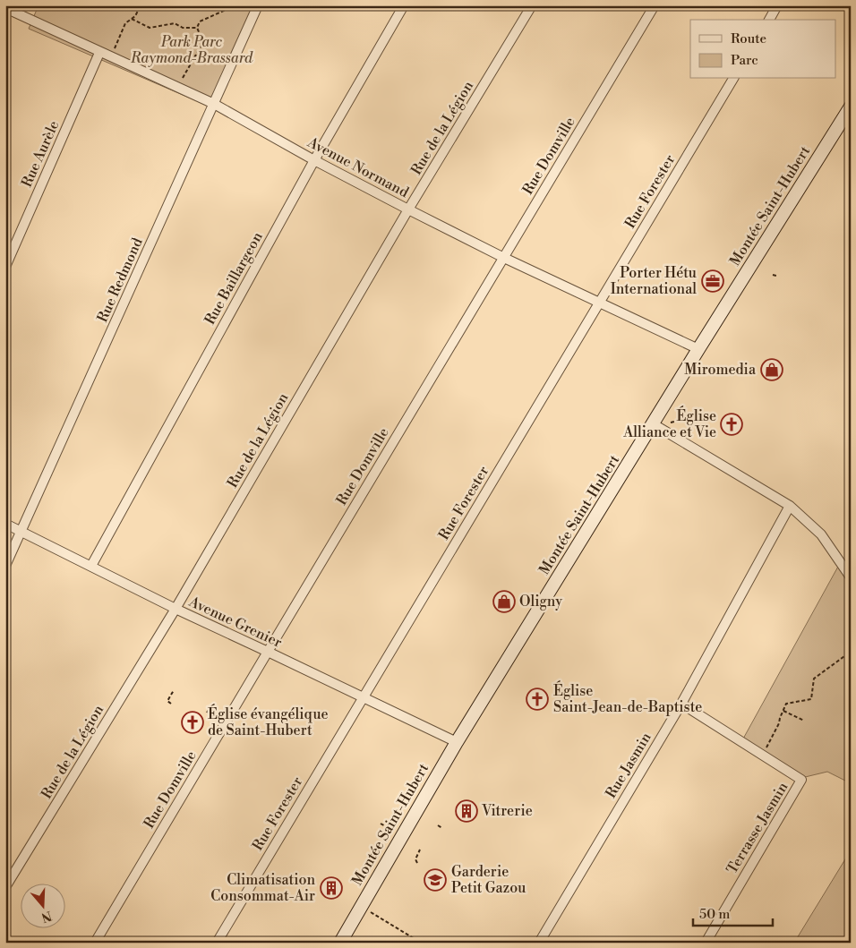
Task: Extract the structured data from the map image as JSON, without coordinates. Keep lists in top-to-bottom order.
{
  "streets": {
    "street": [
      "Rue de la Légion",
      "Rue Aurèle",
      "Rue Domville",
      "Avenue Normand",
      "Rue Forester",
      "Montée Saint-Hubert",
      "Rue Baillargeon",
      "Rue Redmond",
      "Avenue Grenier",
      "Rue Jasmin",
      "Terrasse Jasmin"
    ]
  },
  "crossings": [
    ["Rue de la Légion", "Avenue Normand"],
    ["Rue de la Légion", "Avenue Grenier"],
    ["Rue Aurèle", "Avenue Normand"],
    ["Rue Domville", "Avenue Normand"],
    ["Rue Domville", "Avenue Grenier"],
    ["Avenue Normand", "Rue Forester"],
    ["Avenue Normand", "Montée Saint-Hubert"],
    ["Avenue Normand", "Rue Baillargeon"],
    ["Avenue Normand", "Rue Redmond"],
    ["Rue Forester", "Avenue Grenier"],
    ["Montée Saint-Hubert", "Avenue Grenier"],
    ["Rue Baillargeon", "Avenue Grenier"],
    ["Rue Redmond", "Avenue Grenier"],
    ["Rue Jasmin", "Terrasse Jasmin"]
  ],
  "parks": ["Park Parc Raymond-Brassard"],
  "places": {
    "office": ["Porter Hétu International"],
    "shop": ["Miromedia", "Oligny"],
    "church": ["Église Alliance et Vie", "Église Saint-Jean-de-Baptiste", "Église évangélique de Saint-Hubert"],
    "building": ["Vitrerie", "Climatisation Consommat-Air"],
    "school or university": ["Garderie Petit Gazou"]
  },
  "legend": ["Route", "Parc"],
  "scale_bar": "50 m",
  "north": "bottom"
}
